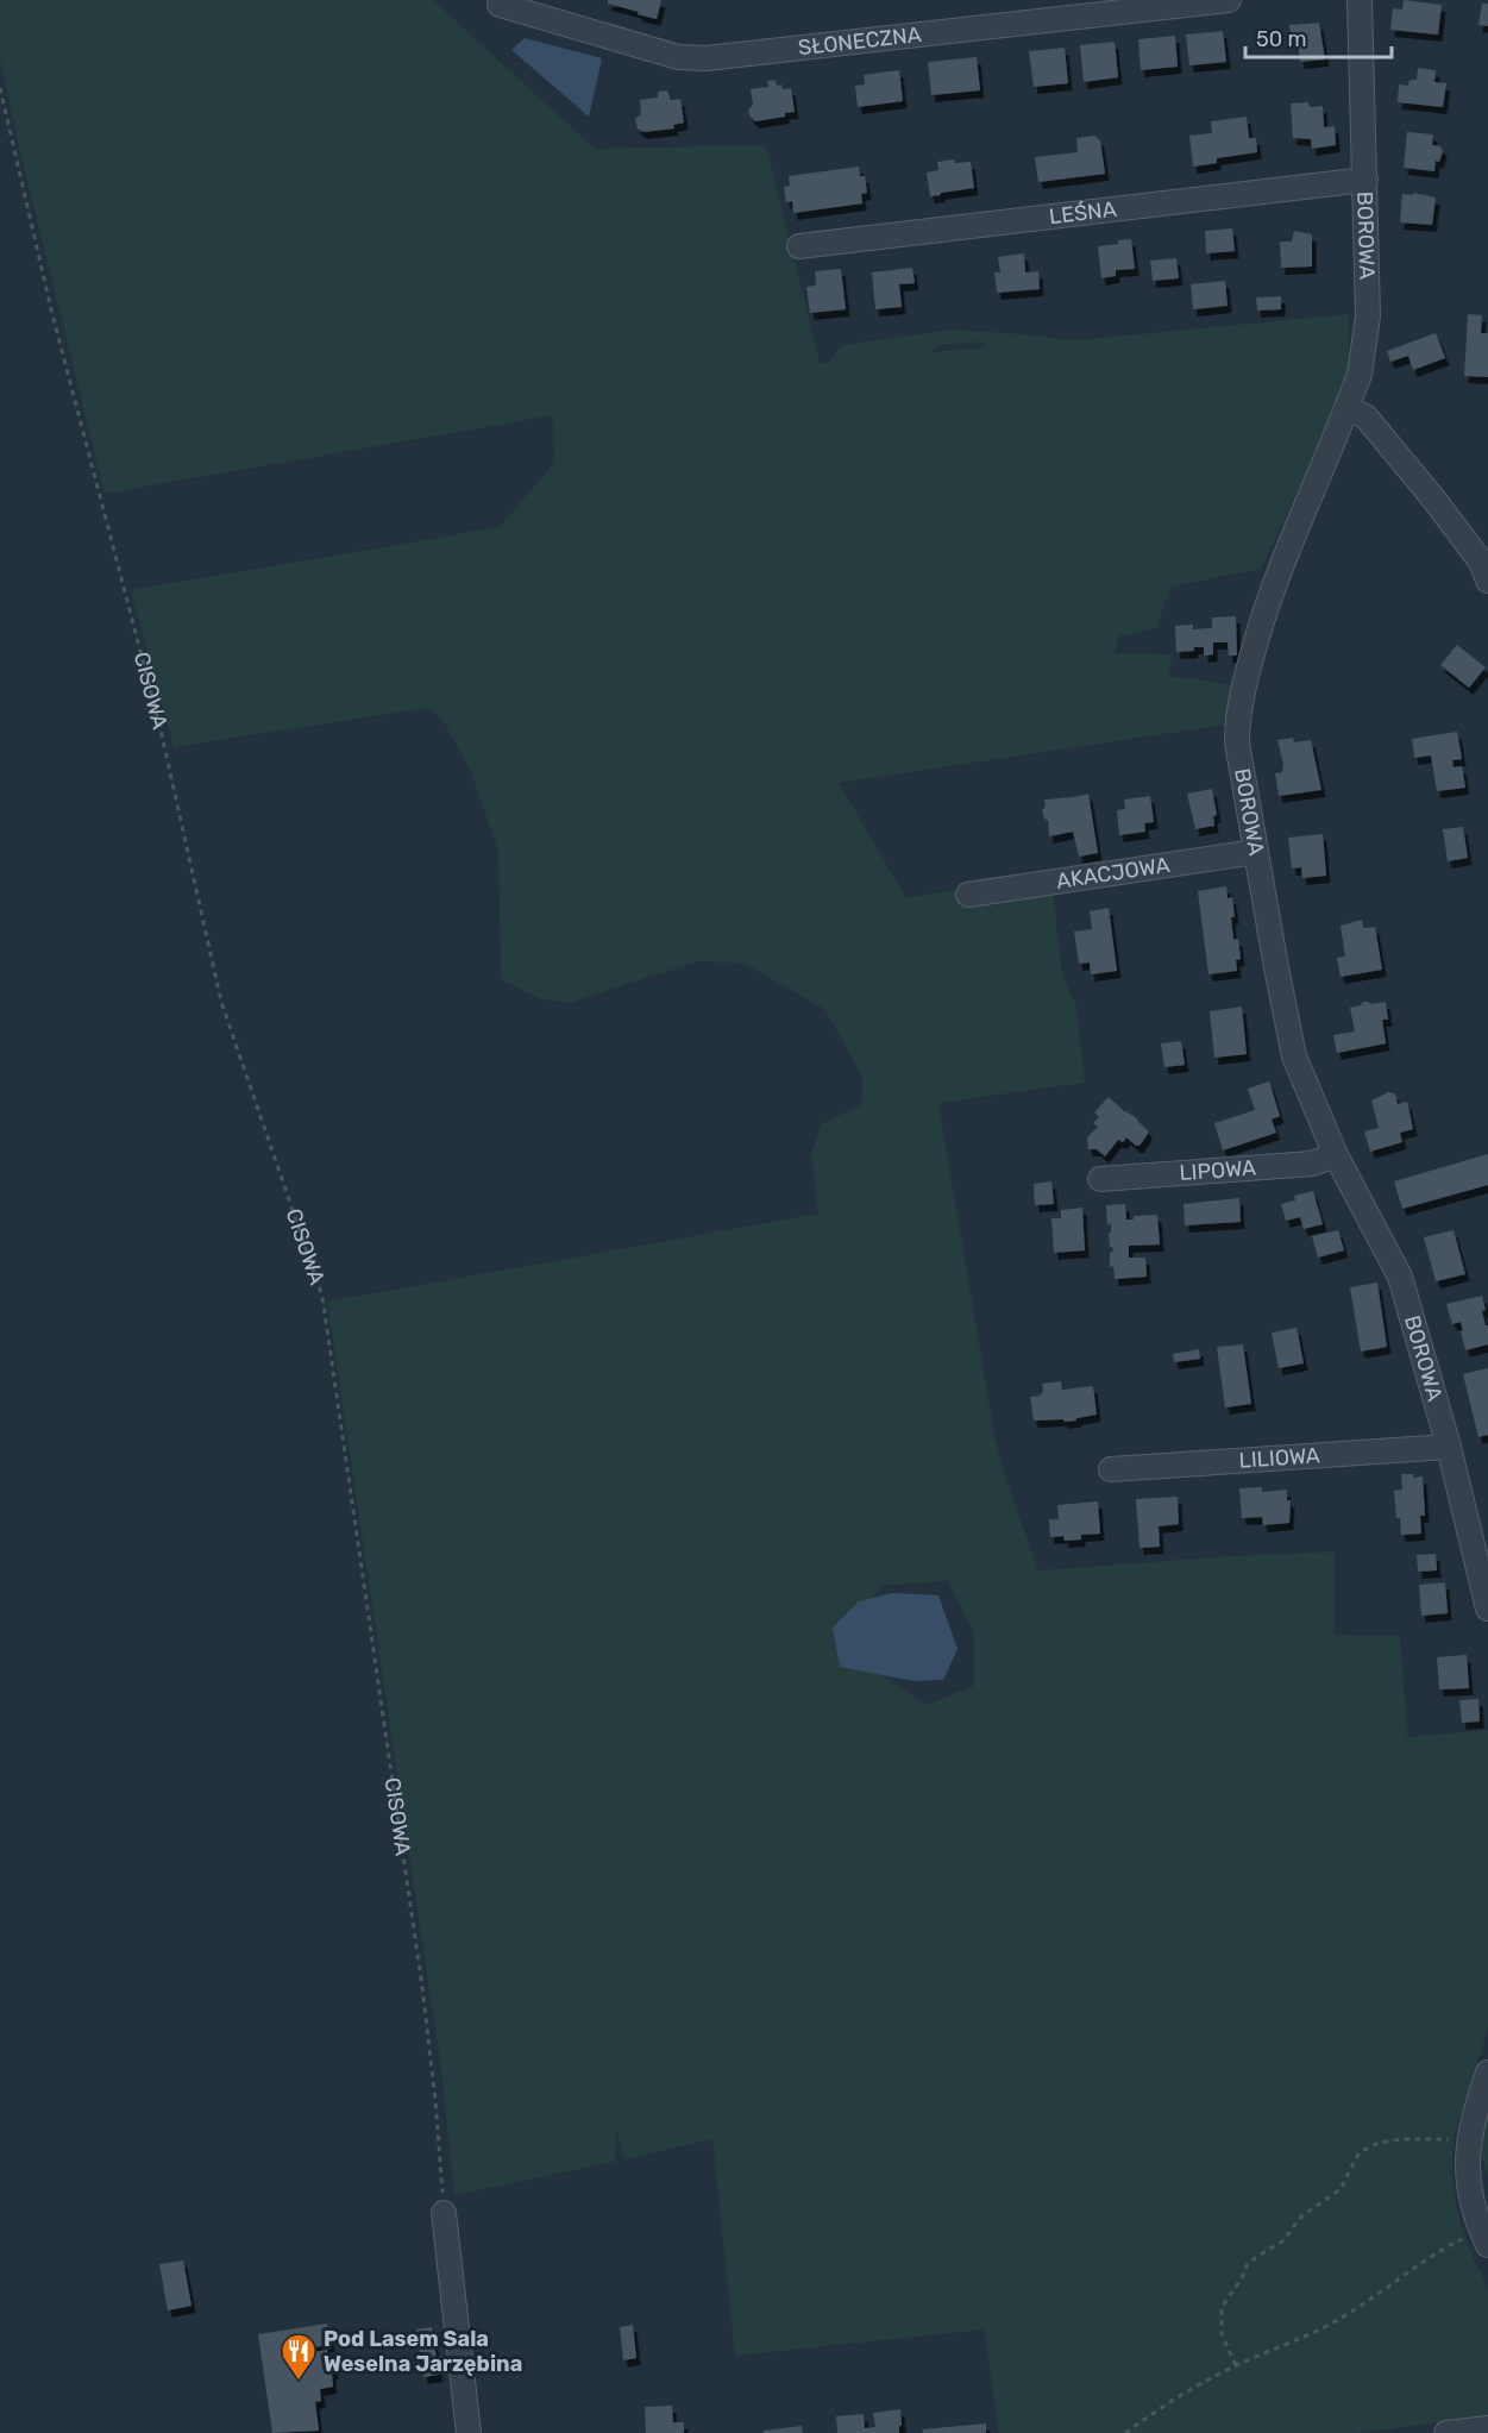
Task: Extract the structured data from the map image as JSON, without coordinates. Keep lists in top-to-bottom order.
{
  "streets": {
    "street": [
      "SŁONECZNA",
      "LEŚNA",
      "BOROWA",
      "AKACJOWA",
      "LIPOWA",
      "LILIOWA"
    ],
    "path": ["CISOWA"]
  },
  "crossings": [
    ["LEŚNA", "BOROWA"],
    ["BOROWA", "AKACJOWA"],
    ["BOROWA", "LIPOWA"],
    ["BOROWA", "LILIOWA"]
  ],
  "places": {
    "restaurant": ["Pod Lasem Sala Weselna Jarzębina"]
  },
  "scale_bar": "50 m"
}
